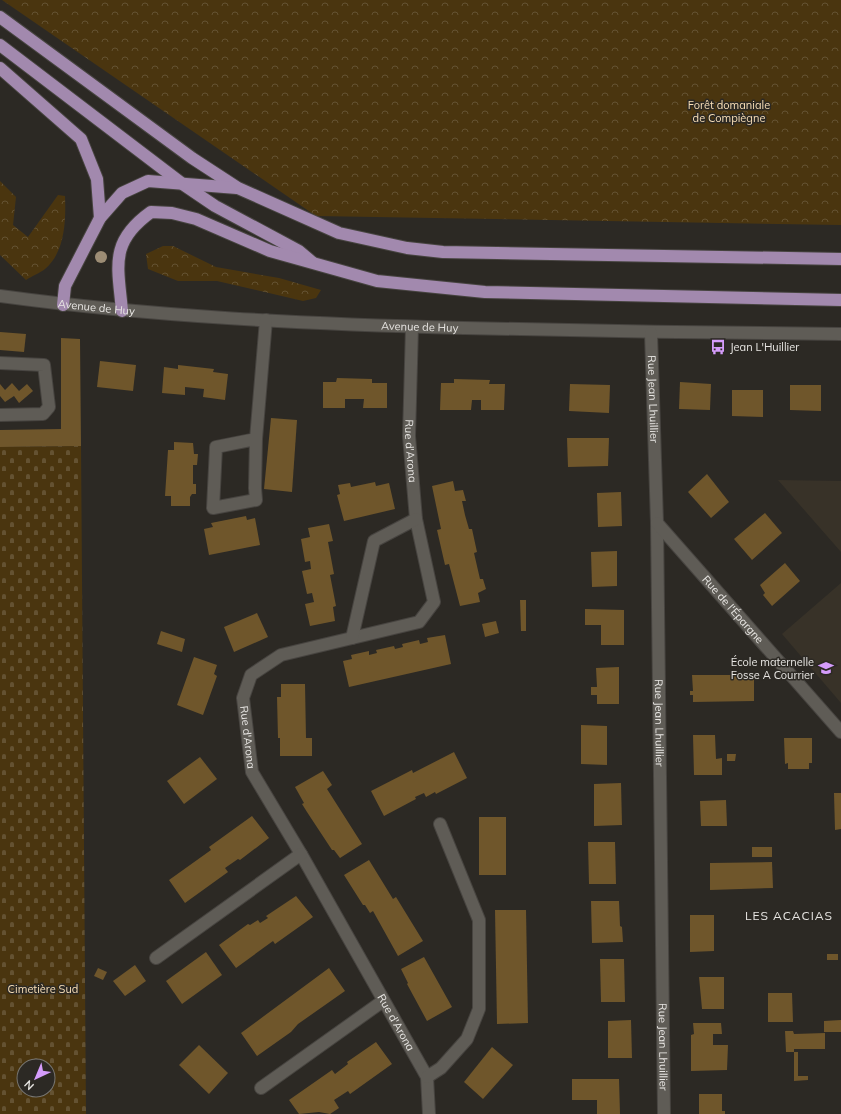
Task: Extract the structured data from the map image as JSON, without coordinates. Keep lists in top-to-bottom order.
{
  "streets": {
    "street": [
      "Avenue de Huy",
      "Rue Jean Lhuillier",
      "Rue d'Arona",
      "Rue de l'Épargne"
    ]
  },
  "crossings": [
    ["Avenue de Huy", "Rue Jean Lhuillier"],
    ["Avenue de Huy", "Rue d'Arona"],
    ["Rue Jean Lhuillier", "Rue de l'Épargne"]
  ],
  "districts": ["LES ACACIAS"],
  "parks": ["Forêt domaniale de Compiègne", "Cimetière Sud"],
  "places": {
    "bus stop": ["Jean L'Huillier"],
    "school or university": ["École maternelle Fosse A Courrier"]
  },
  "north": "bottom left"
}
